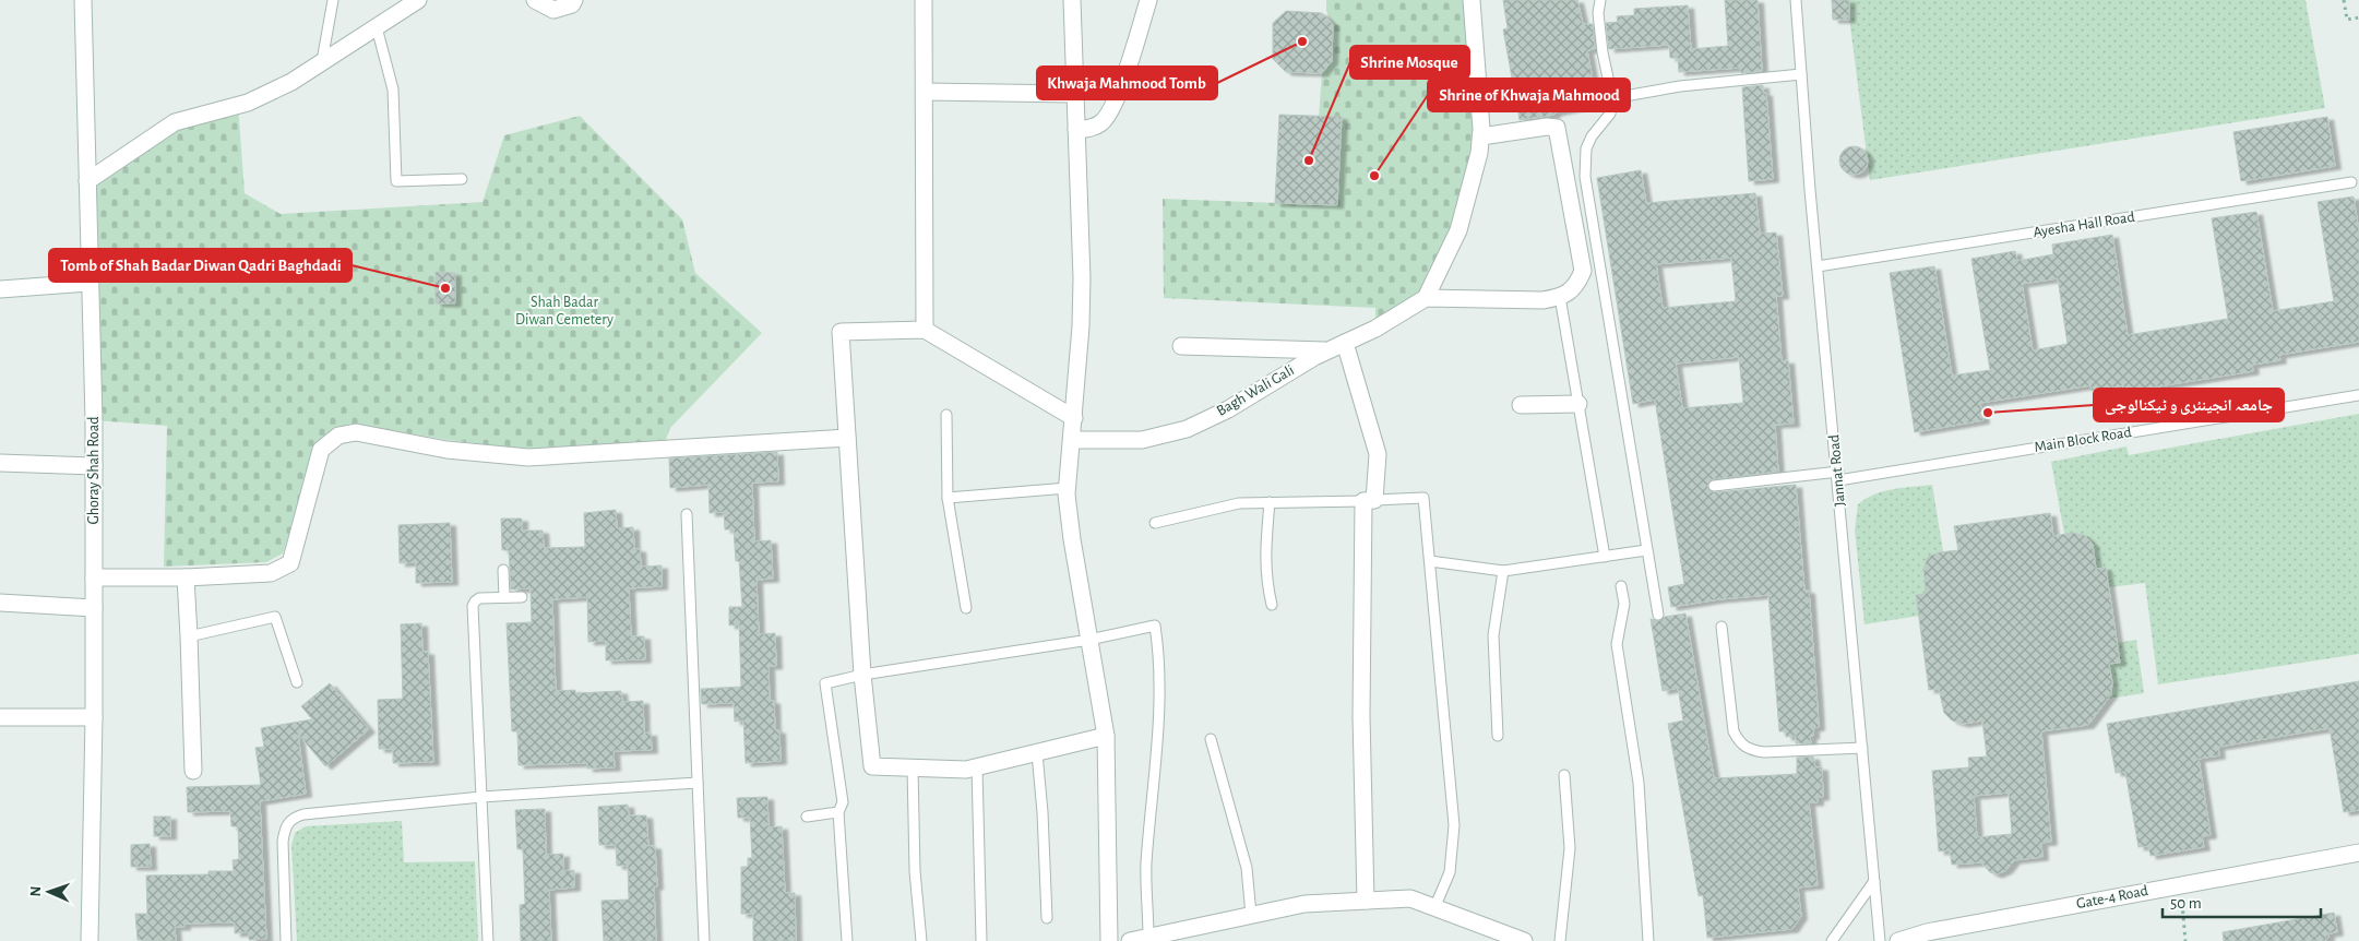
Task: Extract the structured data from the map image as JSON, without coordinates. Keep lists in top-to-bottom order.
{
  "streets": {
    "street": ["Bagh Wali Gali", "Ghoray Shah Road", "Gate-4 Road"],
    "lane": ["Ayesha Hall Road", "Main Block Road", "Jannat Road"]
  },
  "crossings": [
    ["Ayesha Hall Road", "Jannat Road"],
    ["Main Block Road", "Jannat Road"]
  ],
  "parks": ["Shah Badar Diwan Cemetery"],
  "places": [
    "Khwaja Mahmood Tomb",
    "Shrine Mosque",
    "Shrine of Khwaja Mahmood",
    "Tomb of Shah Badar Diwan Qadri Baghdadi",
    "جامعہ انجینئری و ٹیکنالوجی"
  ],
  "scale_bar": "50 m",
  "north": "left"
}
